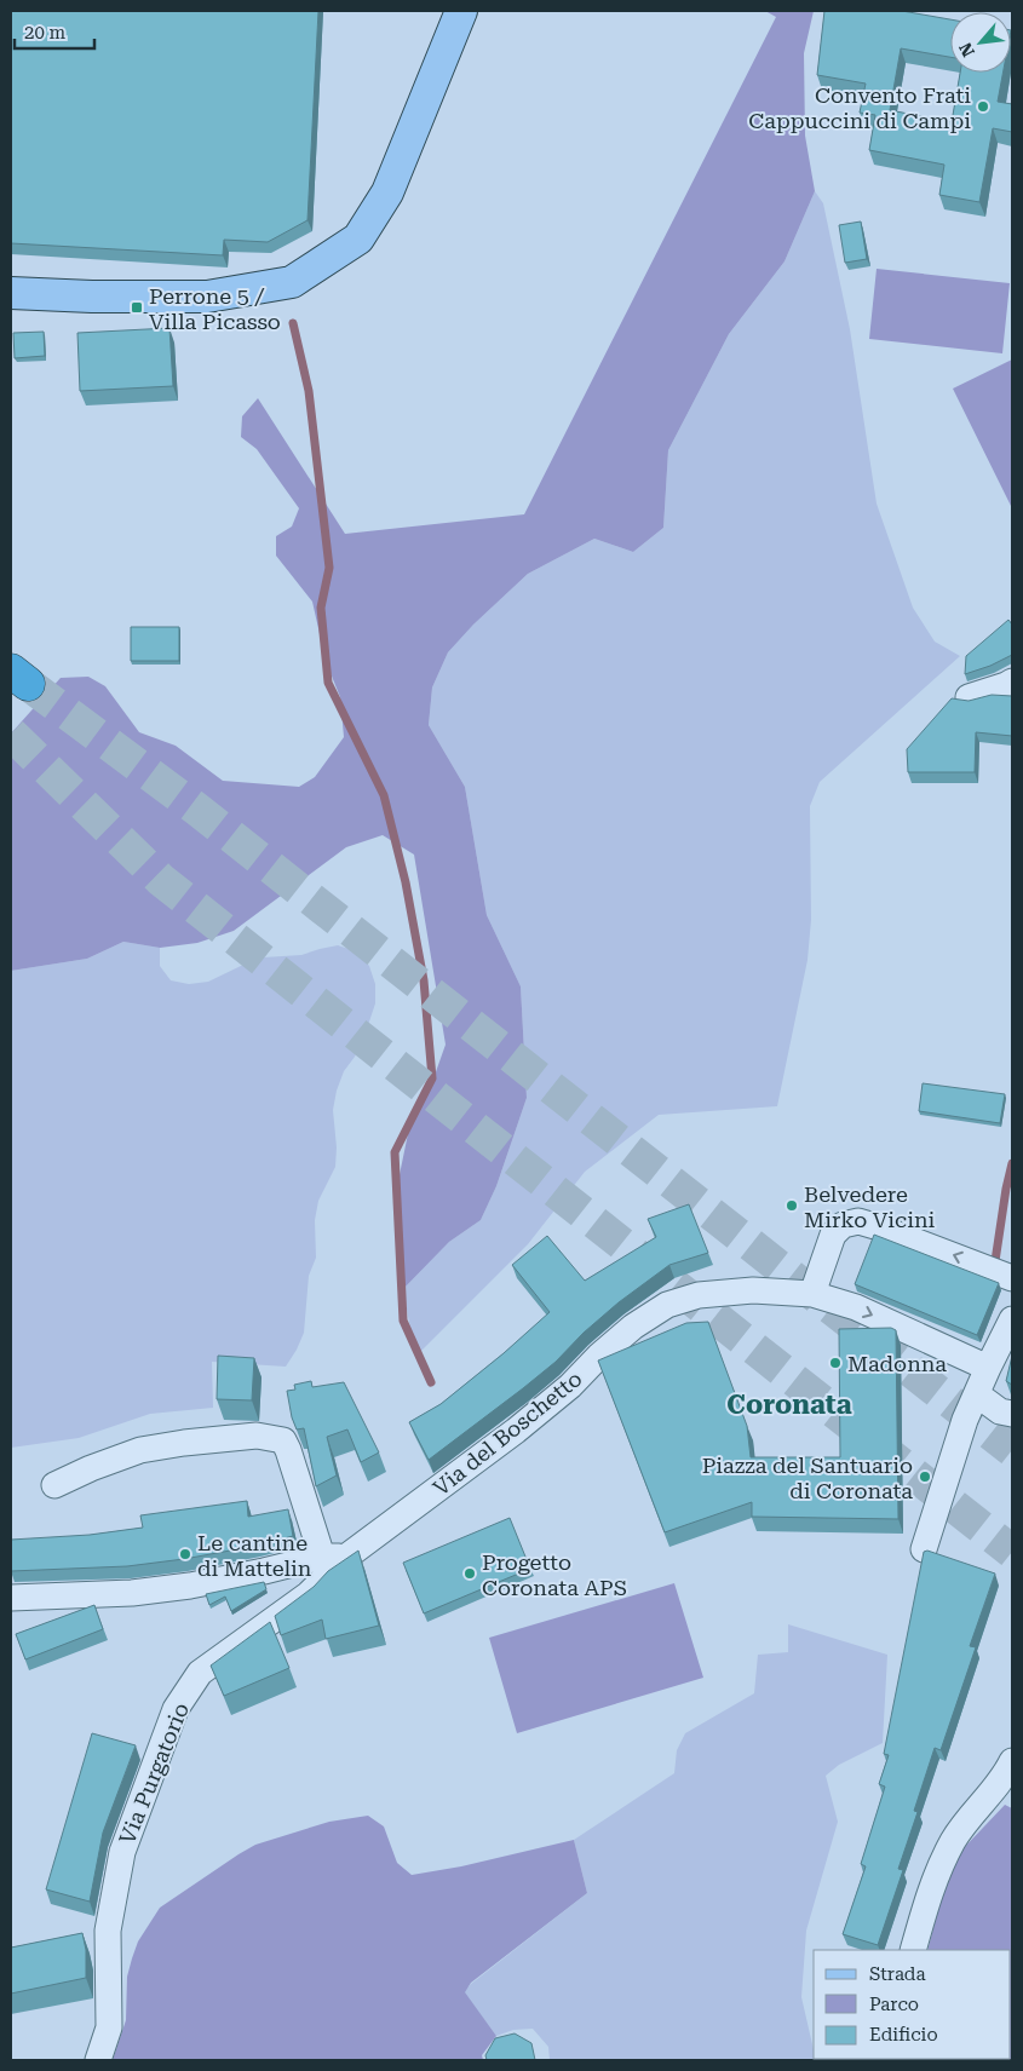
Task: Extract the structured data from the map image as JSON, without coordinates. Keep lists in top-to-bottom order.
{
  "streets": {
    "street": ["Via del Boschetto", "Via Purgatorio"]
  },
  "crossings": [
    ["Via del Boschetto", "Via Purgatorio"]
  ],
  "districts": ["Coronata"],
  "places": {
    "other": [
      "Convento Frati Cappuccini di Campi",
      "Belvedere Mirko Vicini",
      "Madonna",
      "Piazza del Santuario di Coronata",
      "Le cantine di Mattelin",
      "Progetto Coronata APS"
    ],
    "transit": ["Perrone 5 / Villa Picasso"]
  },
  "legend": ["Strada", "Parco", "Edificio"],
  "scale_bar": "20 m",
  "north": "bottom left"
}
